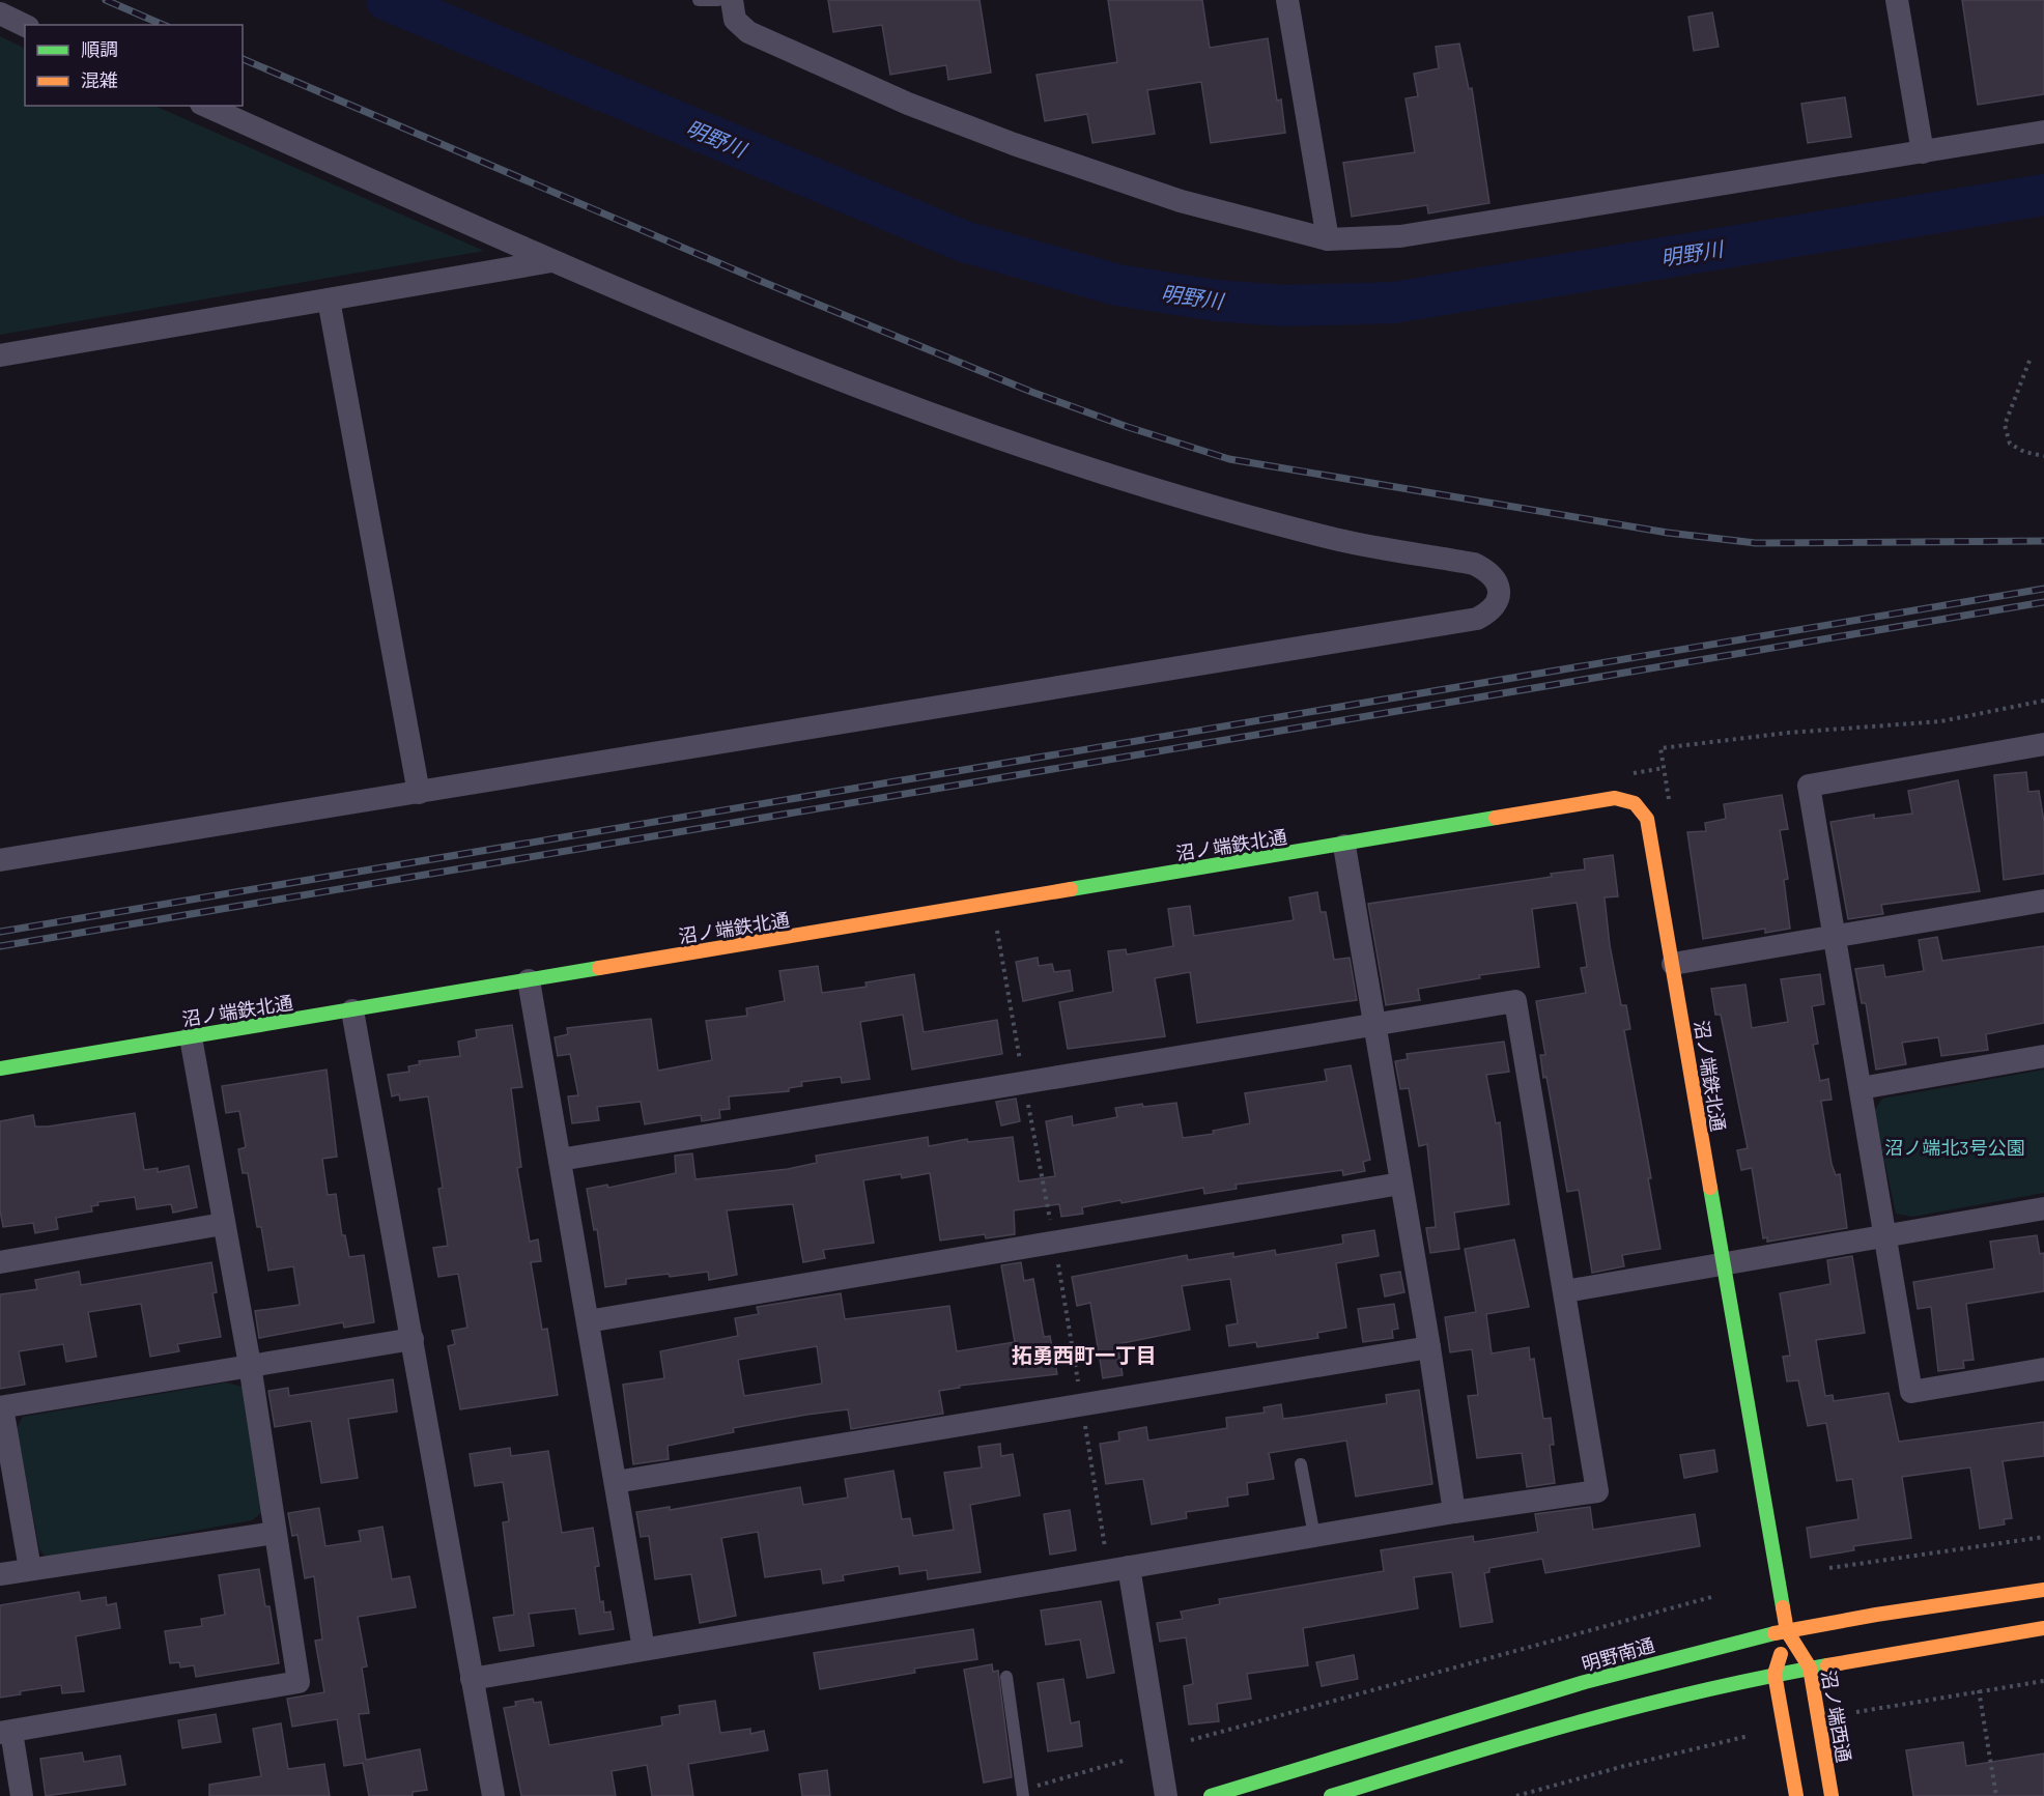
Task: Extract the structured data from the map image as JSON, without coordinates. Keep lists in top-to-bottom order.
{
  "streets": {
    "street": ["沼ノ端鉄北通", "明野南通", "沼ノ端西通"]
  },
  "crossings": [
    ["沼ノ端鉄北通", "明野南通"],
    ["沼ノ端鉄北通", "沼ノ端西通"],
    ["明野南通", "沼ノ端西通"]
  ],
  "districts": ["拓勇西町一丁目"],
  "water": ["明野川"],
  "parks": ["沼ノ端北3号公園"],
  "legend": ["順調", "混雑"]
}
